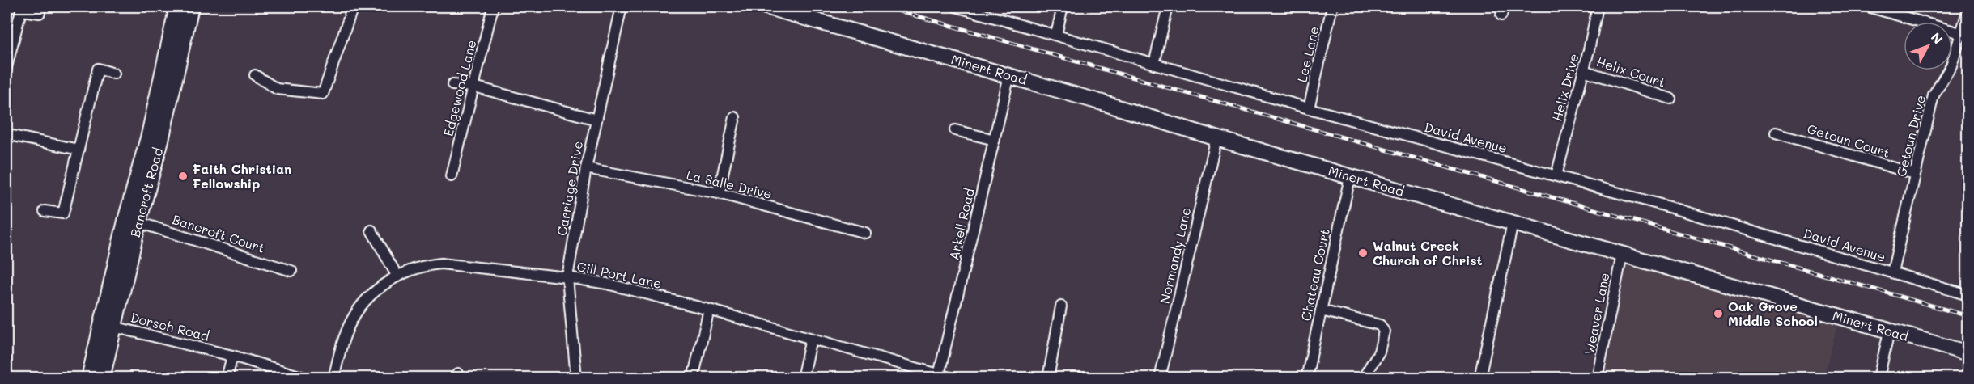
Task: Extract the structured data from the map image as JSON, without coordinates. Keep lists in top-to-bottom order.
{
  "streets": {
    "street": [
      "Lee Lane",
      "Minert Road",
      "Helix Court",
      "Helix Drive",
      "Edgewood Lane",
      "Getoun Drive",
      "David Avenue",
      "Getoun Court",
      "La Salle Drive",
      "Carriage Drive",
      "Bancroft Road",
      "Arkell Road",
      "Bancroft Court",
      "Normandy Lane",
      "Gill Port Lane",
      "Chateau Court",
      "Weaver Lane",
      "Dorsch Road"
    ]
  },
  "crossings": [
    ["Lee Lane", "David Avenue"],
    ["Minert Road", "Arkell Road"],
    ["Minert Road", "Normandy Lane"],
    ["Minert Road", "Chateau Court"],
    ["Minert Road", "Weaver Lane"],
    ["Helix Court", "Helix Drive"],
    ["Helix Drive", "David Avenue"],
    ["Getoun Drive", "David Avenue"],
    ["Getoun Drive", "Getoun Court"],
    ["La Salle Drive", "Carriage Drive"],
    ["Carriage Drive", "Gill Port Lane"],
    ["Bancroft Road", "Bancroft Court"],
    ["Bancroft Road", "Dorsch Road"],
    ["Arkell Road", "Gill Port Lane"]
  ],
  "places": ["Faith Christian Fellowship", "Walnut Creek Church of Christ", "Oak Grove Middle School"],
  "north": "top right"
}
